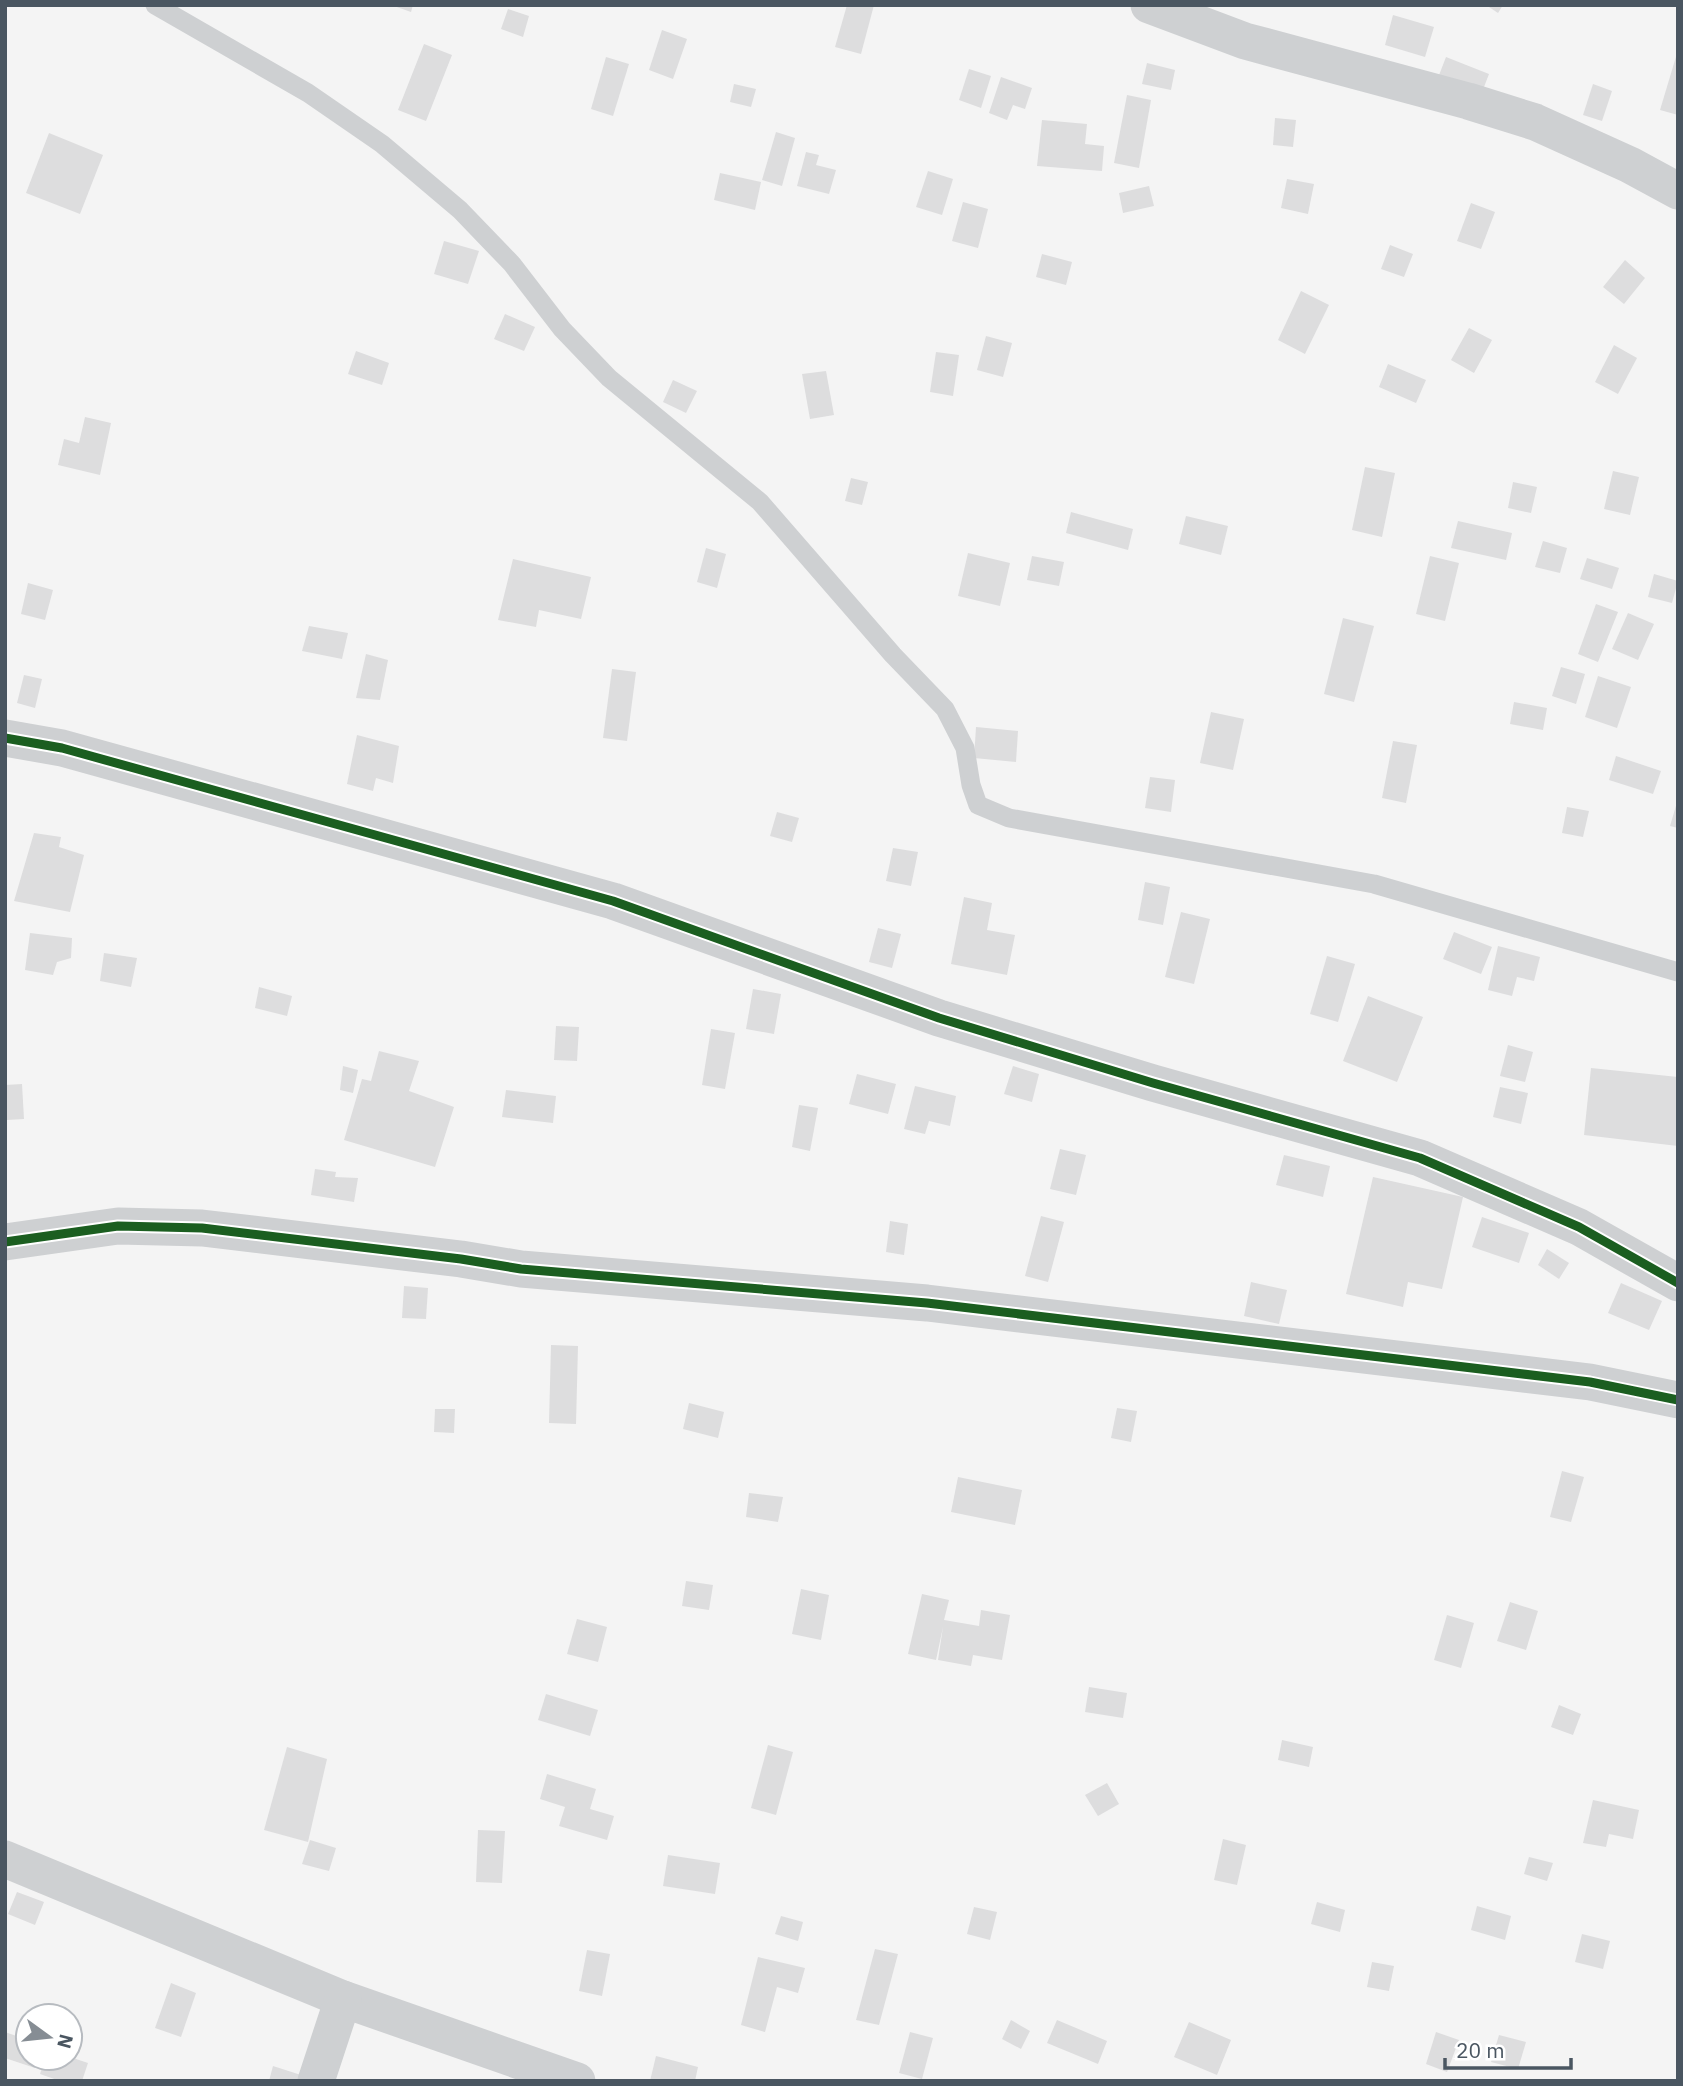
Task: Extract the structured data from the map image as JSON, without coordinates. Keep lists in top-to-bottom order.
{
  "scale_bar": "20 m",
  "north": "right"
}
